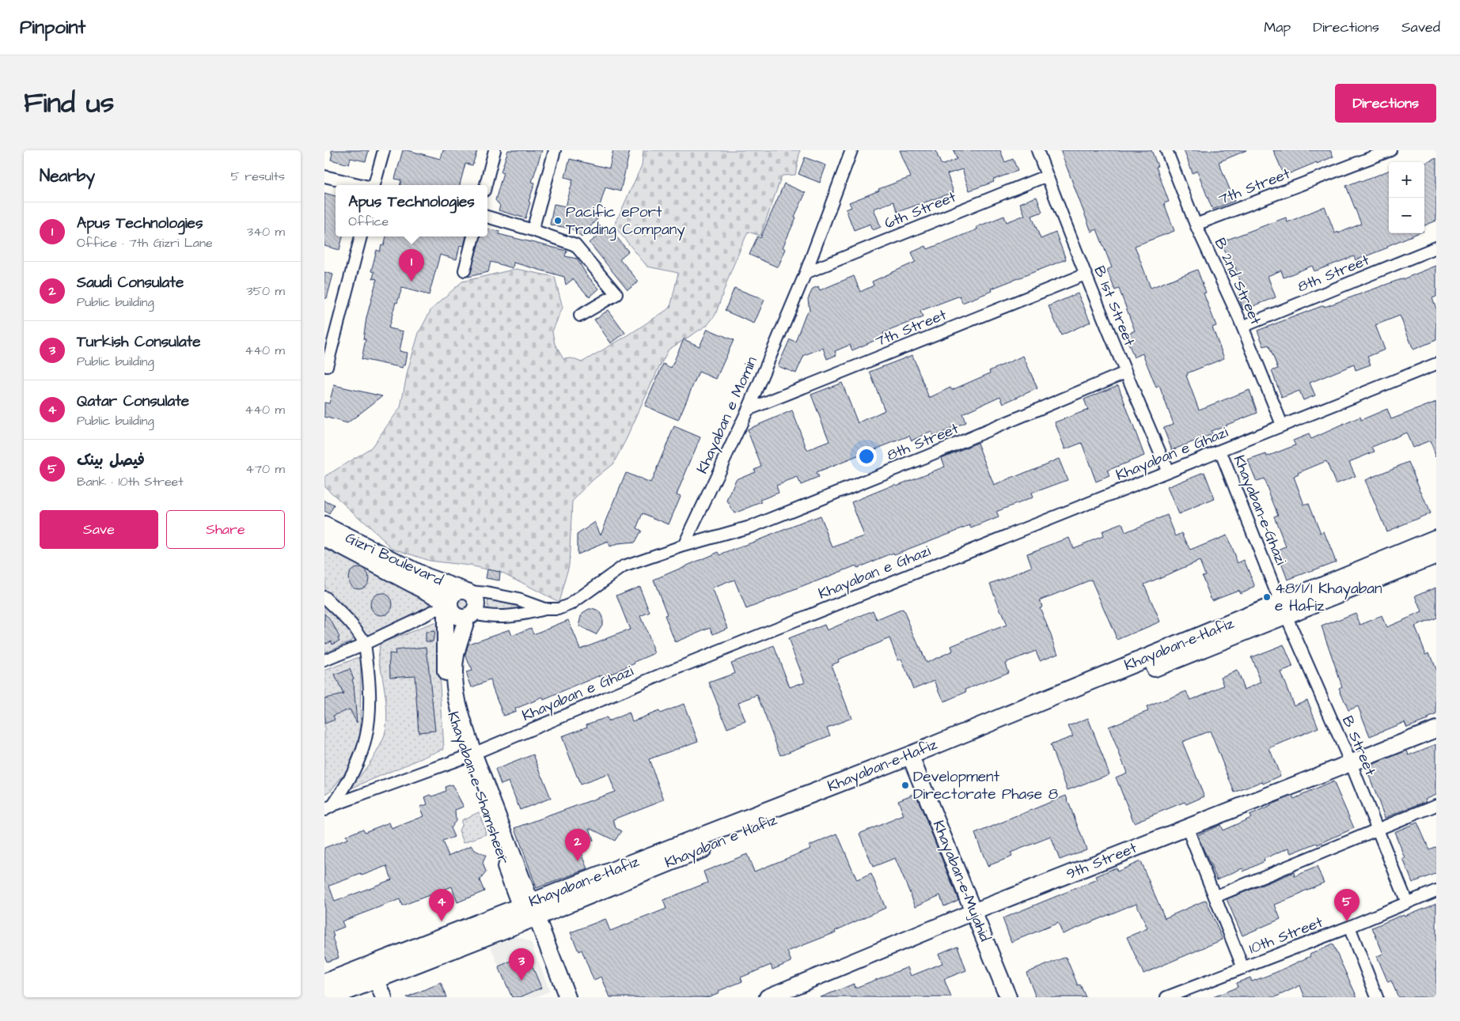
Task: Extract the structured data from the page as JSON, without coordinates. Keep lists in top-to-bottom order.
{
  "streets": {
    "main road": [
      "Gizri Boulevard",
      "Khayaban-e-Hafiz",
      "Khayaban e Shamsheer",
      "Khayaban e Hafiz",
      "9th Street",
      "Khayaban-e-Mujahid"
    ],
    "street": [
      "7th Street",
      "6th Street",
      "8th Street",
      "B 2nd Street",
      "B 1st Street",
      "Khayaban e Momin",
      "Khayaban e Ghazi",
      "Khayaban-e-Ghazi",
      "B Street",
      "10th Street"
    ]
  },
  "crossings": [
    ["7th Street", "B 2nd Street"],
    ["7th Street", "B 1st Street"],
    ["7th Street", "Khayaban e Momin"],
    ["6th Street", "B 1st Street"],
    ["6th Street", "Khayaban e Momin"],
    ["8th Street", "B 2nd Street"],
    ["8th Street", "B 1st Street"],
    ["8th Street", "Khayaban e Momin"],
    ["B 2nd Street", "Khayaban e Ghazi"],
    ["B 1st Street", "Khayaban e Ghazi"],
    ["Khayaban e Ghazi", "Khayaban-e-Ghazi"],
    ["Khayaban e Ghazi", "Khayaban e Shamsheer"],
    ["Khayaban-e-Ghazi", "Khayaban-e-Hafiz"],
    ["Khayaban-e-Ghazi", "B Street"],
    ["Gizri Boulevard", "Khayaban e Shamsheer"],
    ["Khayaban-e-Hafiz", "B Street"],
    ["Khayaban-e-Hafiz", "Khayaban e Shamsheer"],
    ["Khayaban-e-Hafiz", "Khayaban e Hafiz"],
    ["Khayaban-e-Hafiz", "Khayaban-e-Mujahid"],
    ["B Street", "9th Street"],
    ["B Street", "10th Street"],
    ["Khayaban e Shamsheer", "Khayaban e Hafiz"],
    ["Khayaban e Hafiz", "Khayaban-e-Mujahid"],
    ["9th Street", "Khayaban-e-Mujahid"]
  ],
  "places": ["Pacific ePort Trading Company", "48/1/1 Khayaban e Hafiz", "Development Directorate Phase 8"],
  "page": {
    "header": "Pinpoint",
    "nav": ["Map", "Directions", "Saved"],
    "title": "Find us",
    "buttons": [
      "Directions",
      ["Save", "Share"]
    ],
    "heading": ["Nearby", "5 results"],
    "map_buttons": ["+", "−"],
    "popup": ["Apus Technologies", "Office"],
    "list": [
      {
        "mark": "1",
        "name": "Apus Technologies",
        "note": "Office · 7th Gizri Lane",
        "value": "340 m"
      },
      {
        "mark": "2",
        "name": "Saudi Consulate",
        "note": "Public building",
        "value": "350 m"
      },
      {
        "mark": "3",
        "name": "Turkish Consulate",
        "note": "Public building",
        "value": "440 m"
      },
      {
        "mark": "4",
        "name": "Qatar Consulate",
        "note": "Public building",
        "value": "440 m"
      },
      {
        "mark": "5",
        "name": "فیصل بینک",
        "note": "Bank · 10th Street",
        "value": "470 m"
      }
    ],
    "pins": [
      "1",
      "2",
      "4",
      "5",
      "3"
    ]
  }
}
